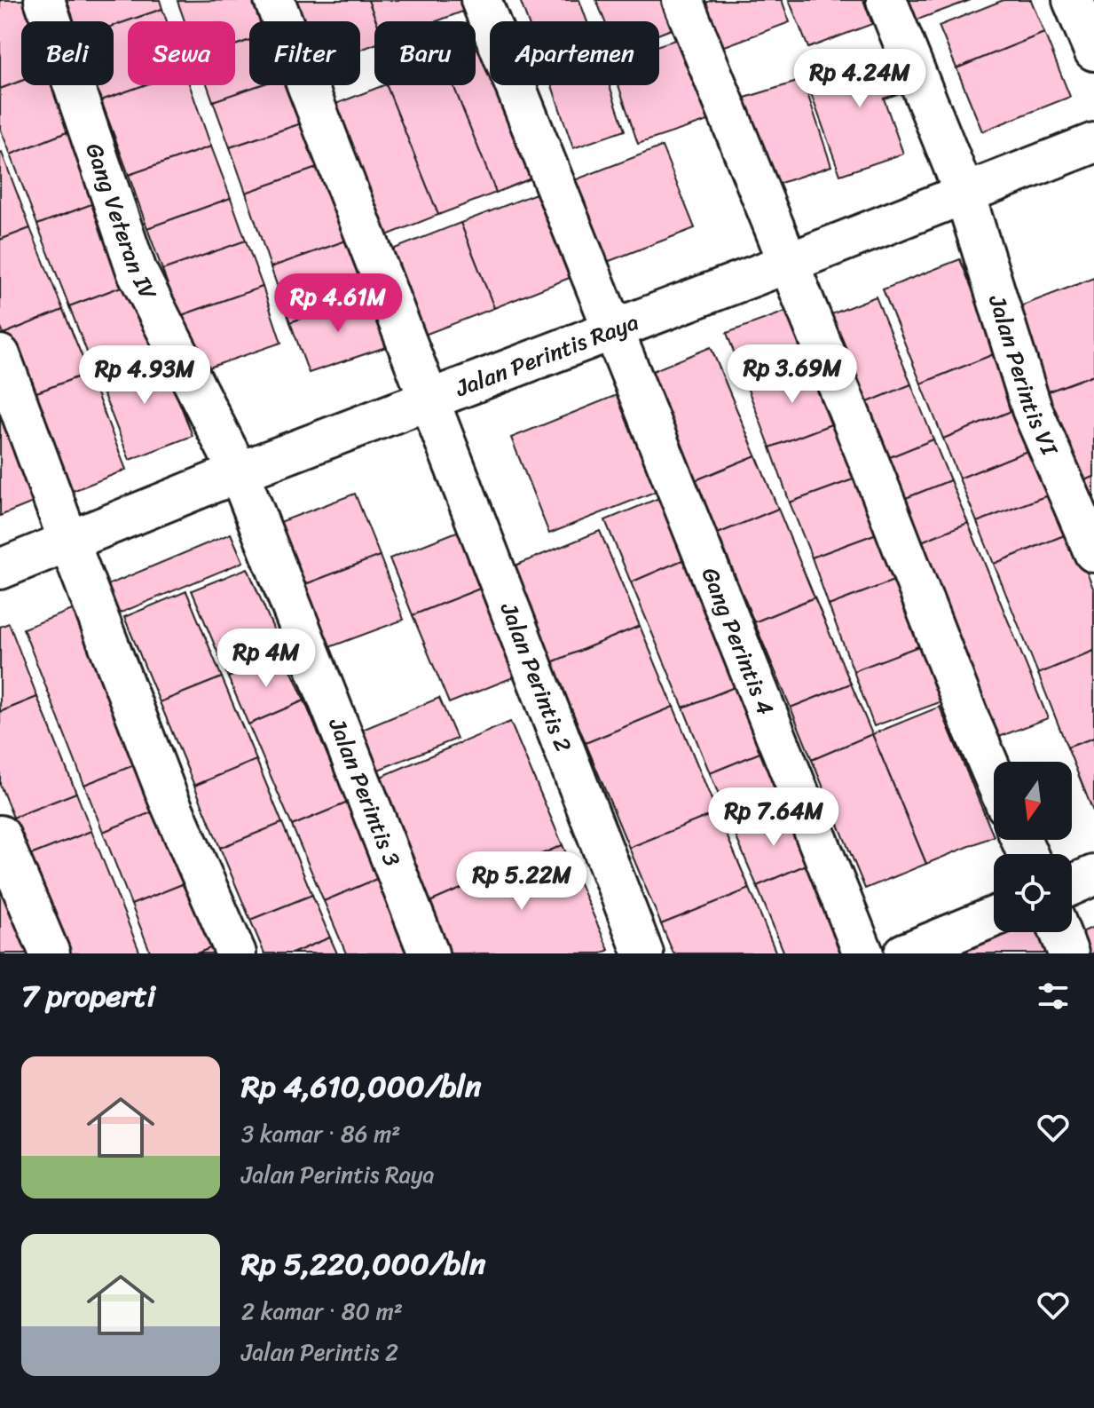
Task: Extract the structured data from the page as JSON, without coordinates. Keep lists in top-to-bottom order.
{
  "streets": {
    "street": [
      "Gang Veteran IV",
      "Jalan Perintis Raya",
      "Jalan Perintis VI",
      "Gang Perintis 4",
      "Jalan Perintis 2",
      "Jalan Perintis 3"
    ]
  },
  "crossings": [
    ["Gang Veteran IV", "Jalan Perintis Raya"],
    ["Gang Veteran IV", "Jalan Perintis 3"],
    ["Jalan Perintis Raya", "Jalan Perintis VI"],
    ["Jalan Perintis Raya", "Gang Perintis 4"],
    ["Jalan Perintis Raya", "Jalan Perintis 2"],
    ["Jalan Perintis Raya", "Jalan Perintis 3"]
  ],
  "north": "bottom",
  "page": {
    "chip": [
      "Beli",
      "Sewa",
      "Filter",
      "Baru",
      "Apartemen"
    ],
    "price": [
      "Rp 4.24M",
      "Rp 4.61M",
      "Rp 3.69M",
      "Rp 4.93M",
      "Rp 4M",
      "Rp 7.64M",
      "Rp 5.22M"
    ],
    "heading": "7 properti",
    "list": [
      {
        "name": "Rp 4,610,000/bln",
        "note": "3 kamar · 86 m² · Jalan Perintis Raya"
      },
      {
        "name": "Rp 5,220,000/bln",
        "note": "2 kamar · 80 m² · Jalan Perintis 2"
      }
    ]
  }
}
